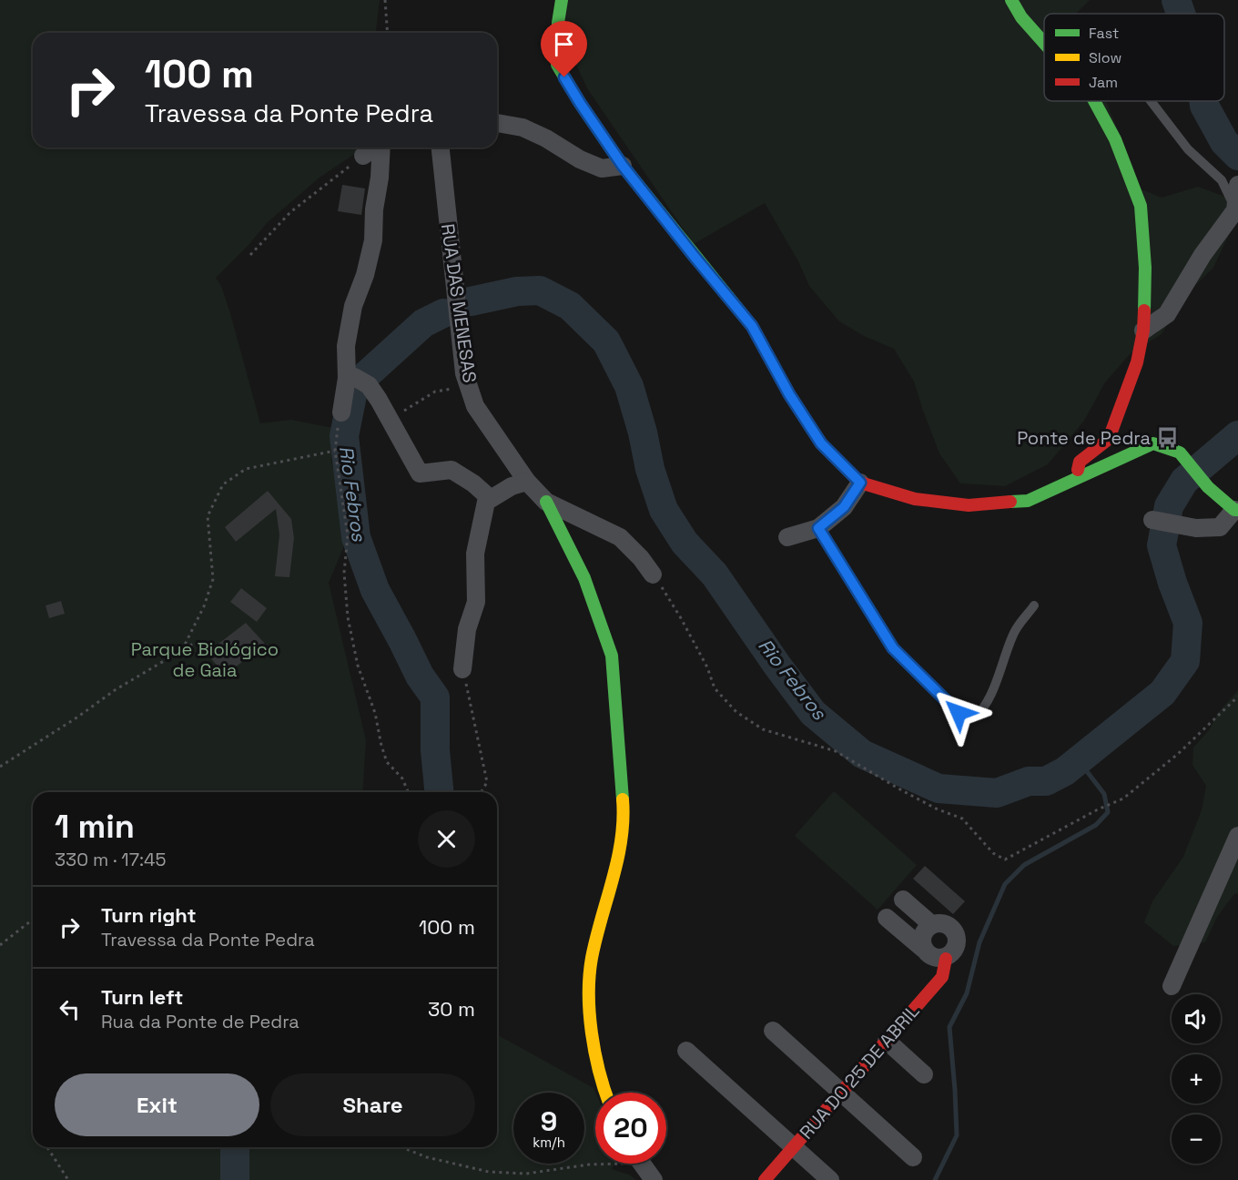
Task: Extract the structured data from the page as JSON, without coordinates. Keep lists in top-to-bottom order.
{
  "streets": {
    "street": ["RUA DAS MENESAS", "RUA DO 25 DE ABRIL"]
  },
  "water": ["Rio Febros"],
  "parks": ["Parque Biológico de Gaia"],
  "places": {
    "bus stop": ["Ponte de Pedra"]
  },
  "legend": ["Fast", "Slow", "Jam"],
  "page": {
    "turn": ["100 m", "Travessa da Ponte Pedra"],
    "heading": ["1 min", "330 m · 17:45"],
    "list": [
      {
        "name": "Turn right",
        "note": "Travessa da Ponte Pedra",
        "value": "100 m"
      },
      {
        "name": "Turn left",
        "note": "Rua da Ponte de Pedra",
        "value": "30 m"
      }
    ],
    "map_buttons": ["+", "−"],
    "buttons": ["Exit", "Share"],
    "speed": "9 km/h",
    "limit": "20"
  }
}
